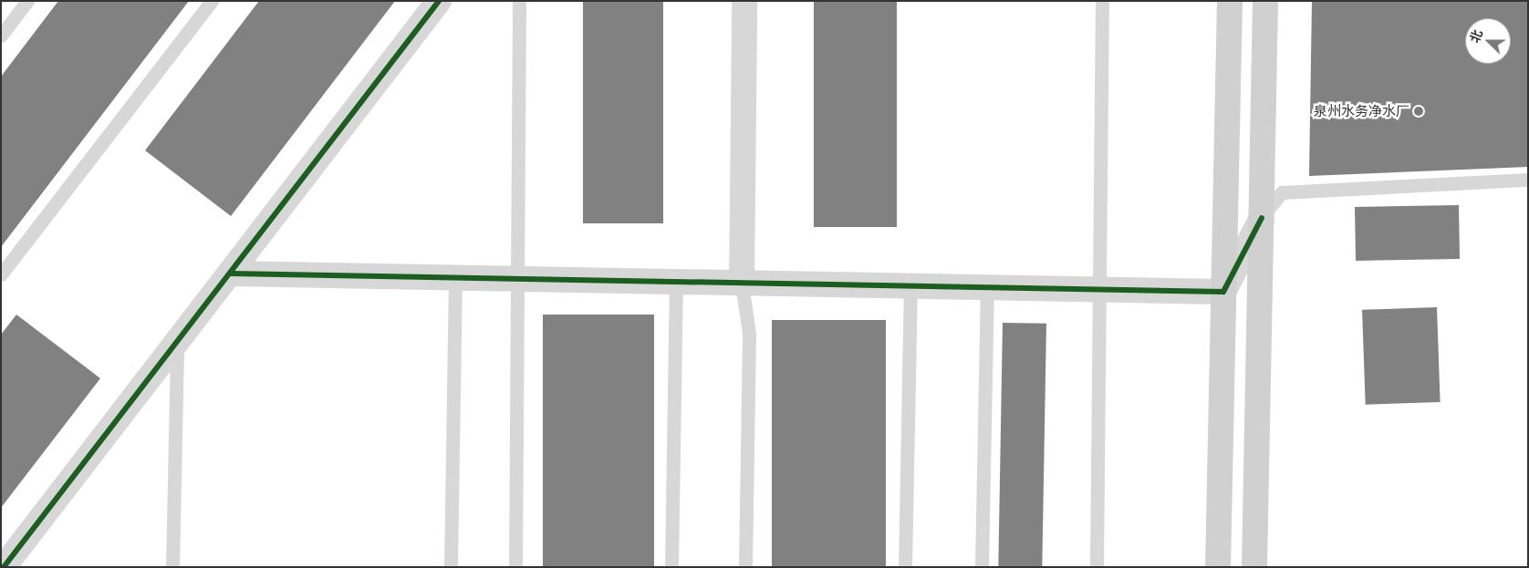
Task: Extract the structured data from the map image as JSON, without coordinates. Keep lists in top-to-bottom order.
{
  "places": ["泉州水务净水厂"],
  "north": "left"
}
